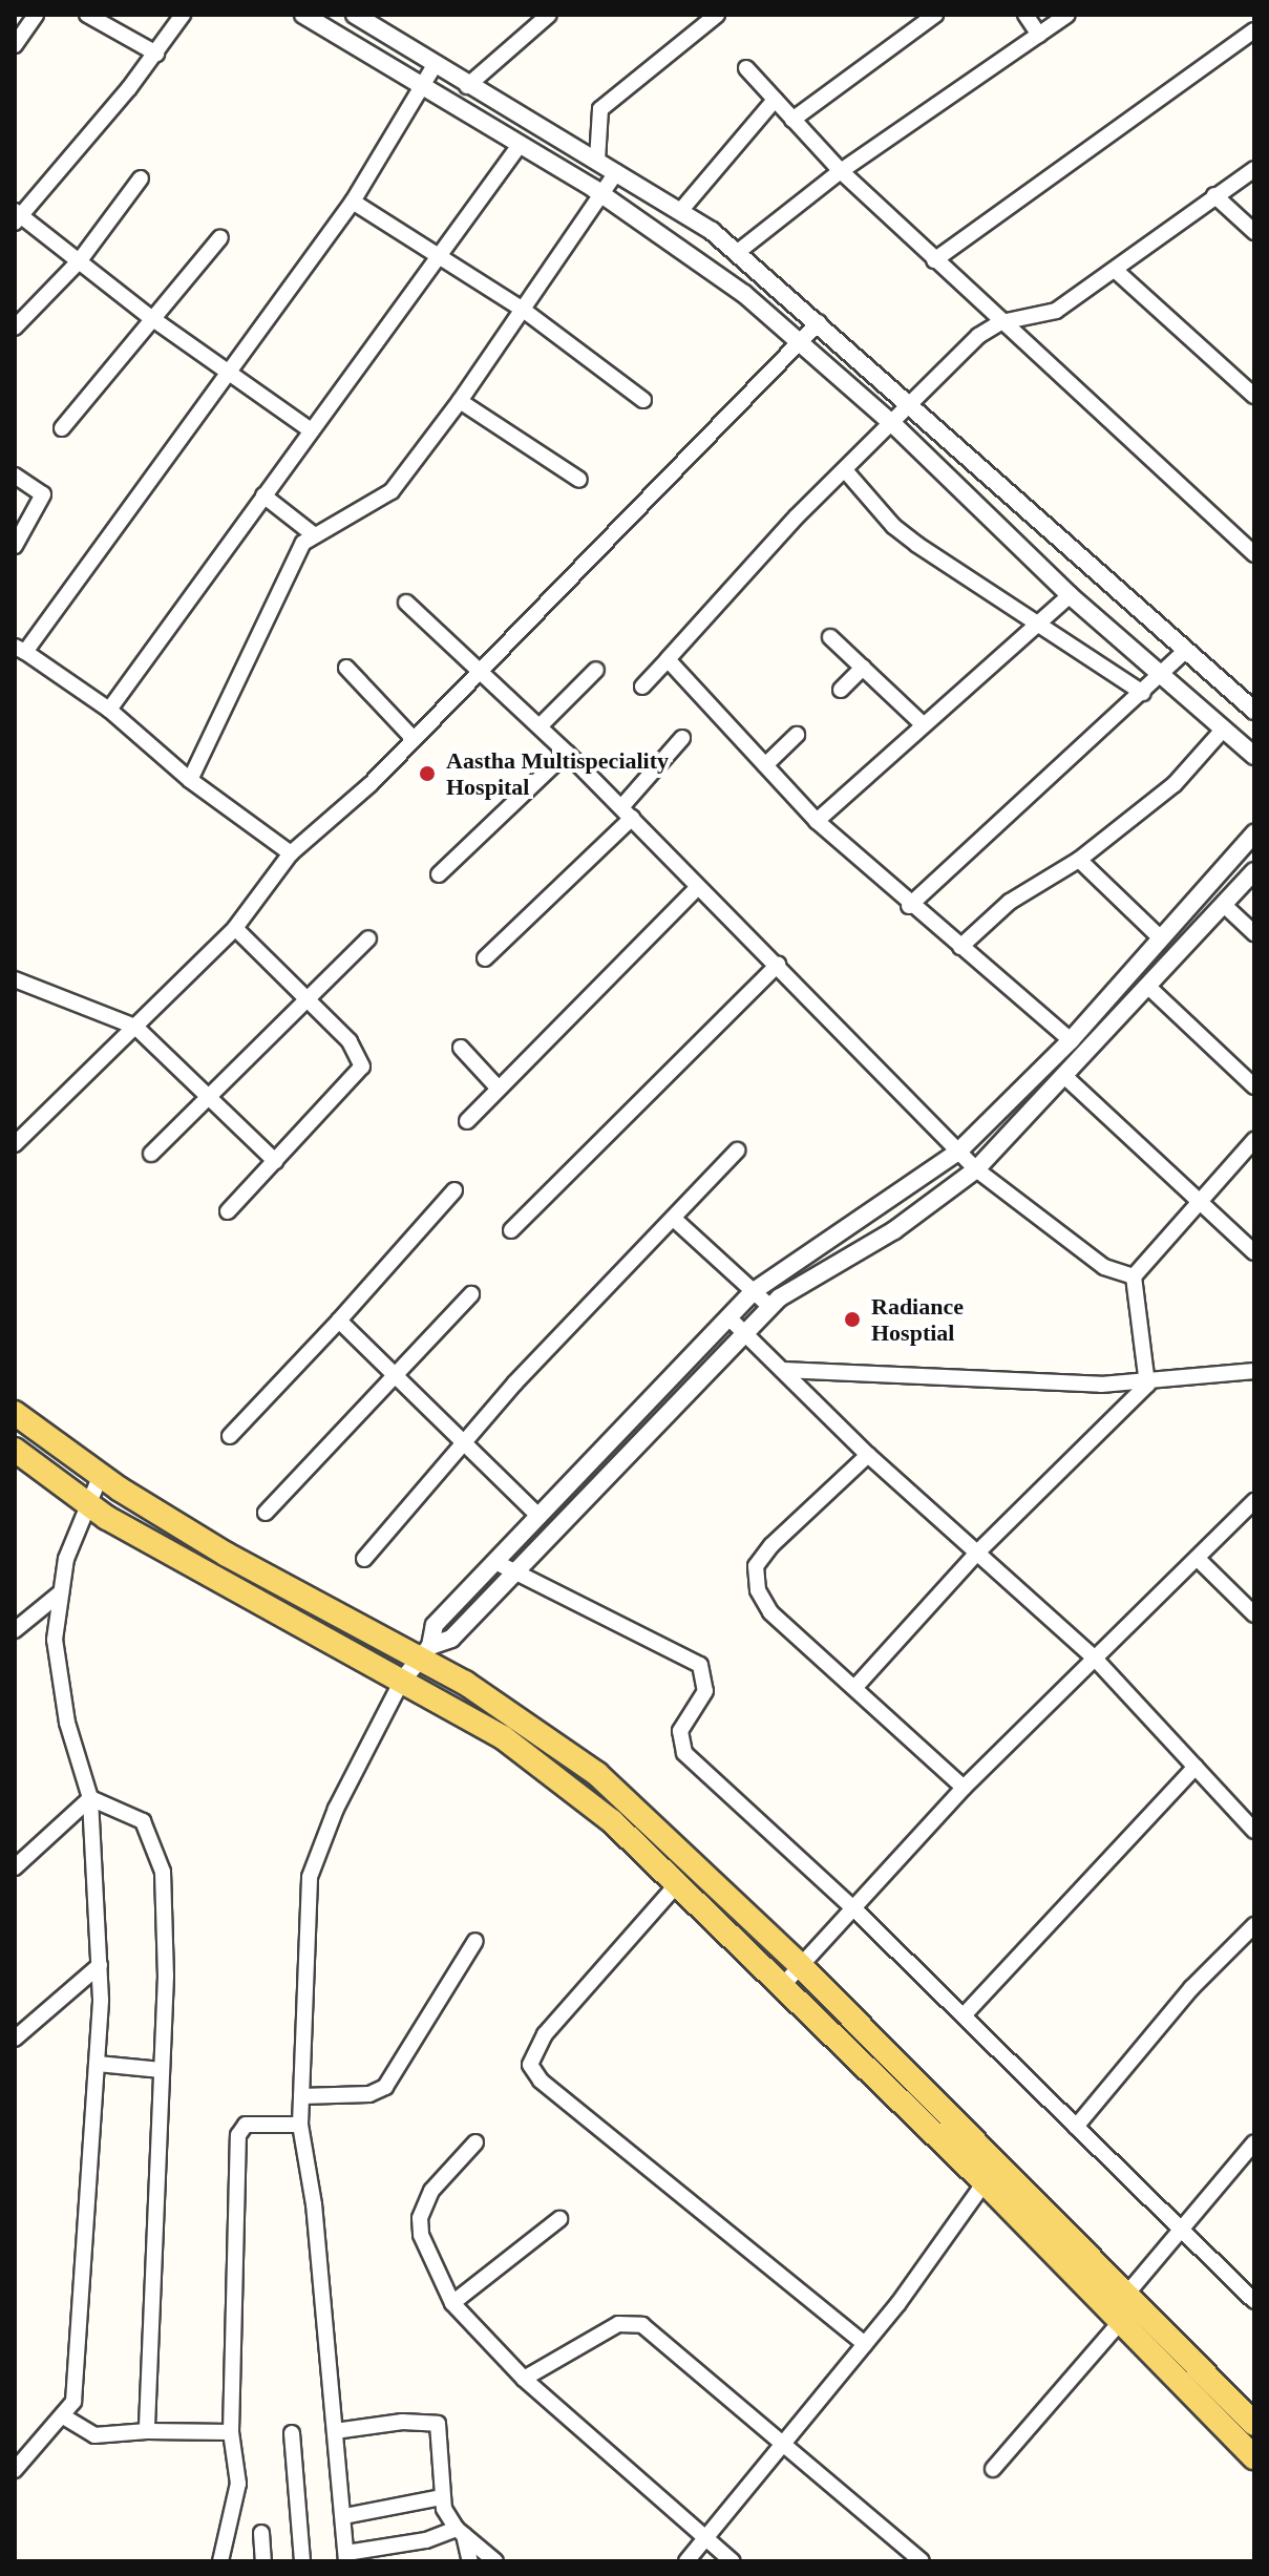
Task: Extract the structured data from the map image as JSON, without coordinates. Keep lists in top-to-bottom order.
{
  "places": ["Aastha Multispeciality Hospital", "Radiance Hosptial"]
}
